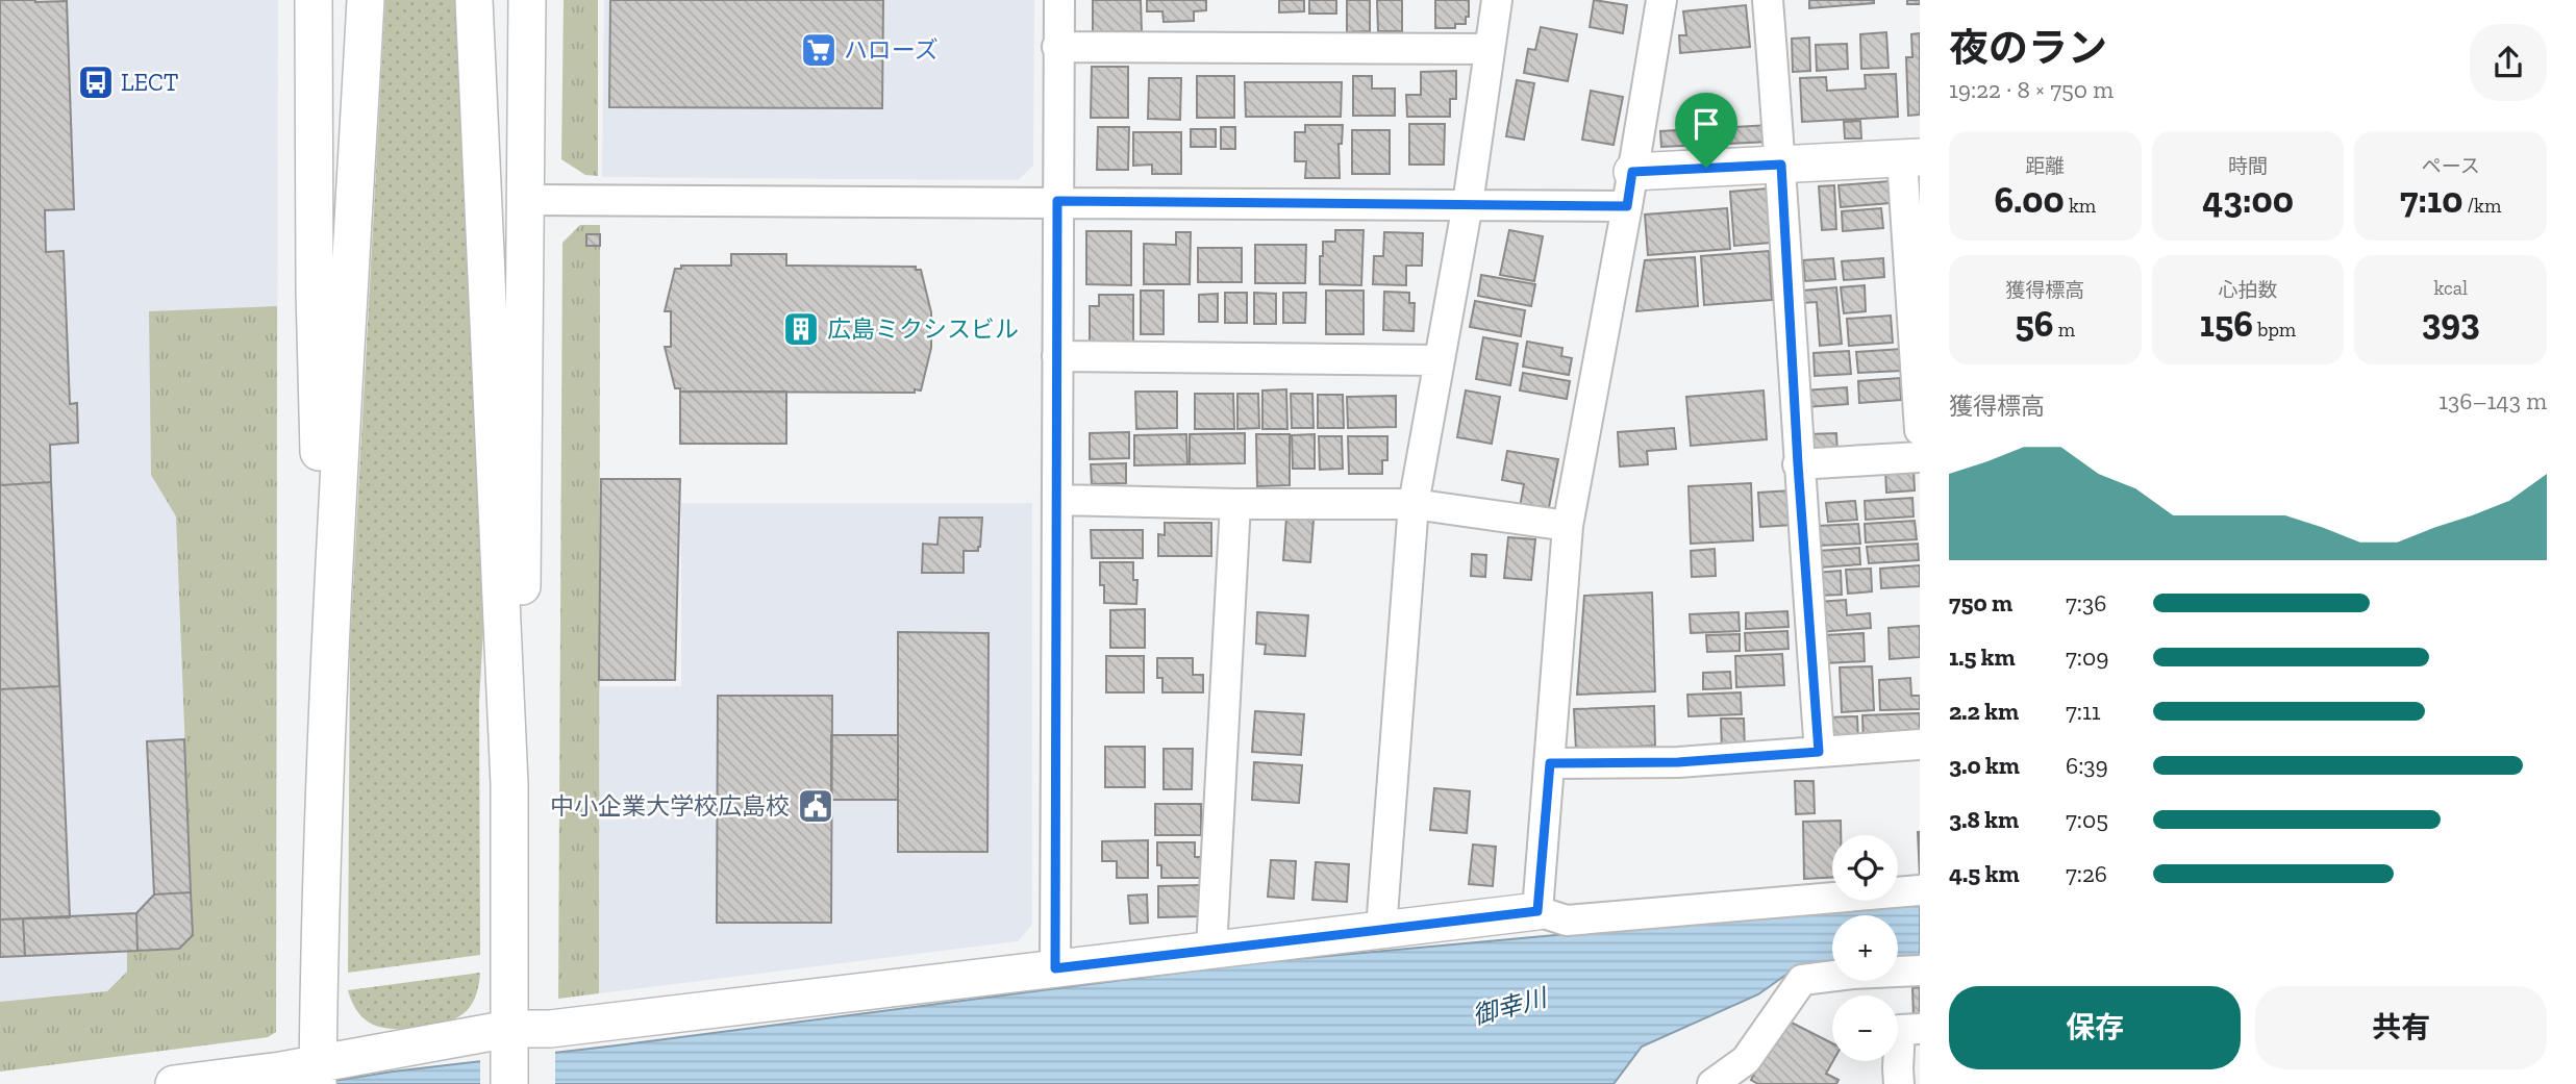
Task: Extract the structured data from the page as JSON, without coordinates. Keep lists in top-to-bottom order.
{
  "water": ["御幸川"],
  "places": {
    "supermarket": ["ハローズ"],
    "bus stop": ["LECT"],
    "building": ["広島ミクシスビル"],
    "public building": ["中小企業大学校広島校"]
  },
  "page": {
    "heading": ["夜のラン", "19:22 · 8 × 750 m"],
    "stats": [
      ["距離", "6.00 km"],
      ["時間", "43:00"],
      ["ペース", "7:10 /km"],
      ["獲得標高", "56 m"],
      ["心拍数", "156 bpm"],
      ["kcal", "393"]
    ],
    "chart": ["獲得標高", "136–143 m"],
    "list": [
      {
        "name": "750 m",
        "note": "7:36"
      },
      {
        "name": "1.5 km",
        "note": "7:09"
      },
      {
        "name": "2.2 km",
        "note": "7:11"
      },
      {
        "name": "3.0 km",
        "note": "6:39"
      },
      {
        "name": "3.8 km",
        "note": "7:05"
      },
      {
        "name": "4.5 km",
        "note": "7:26"
      }
    ],
    "map_buttons": ["+", "−"],
    "buttons": ["保存", "共有"]
  }
}
